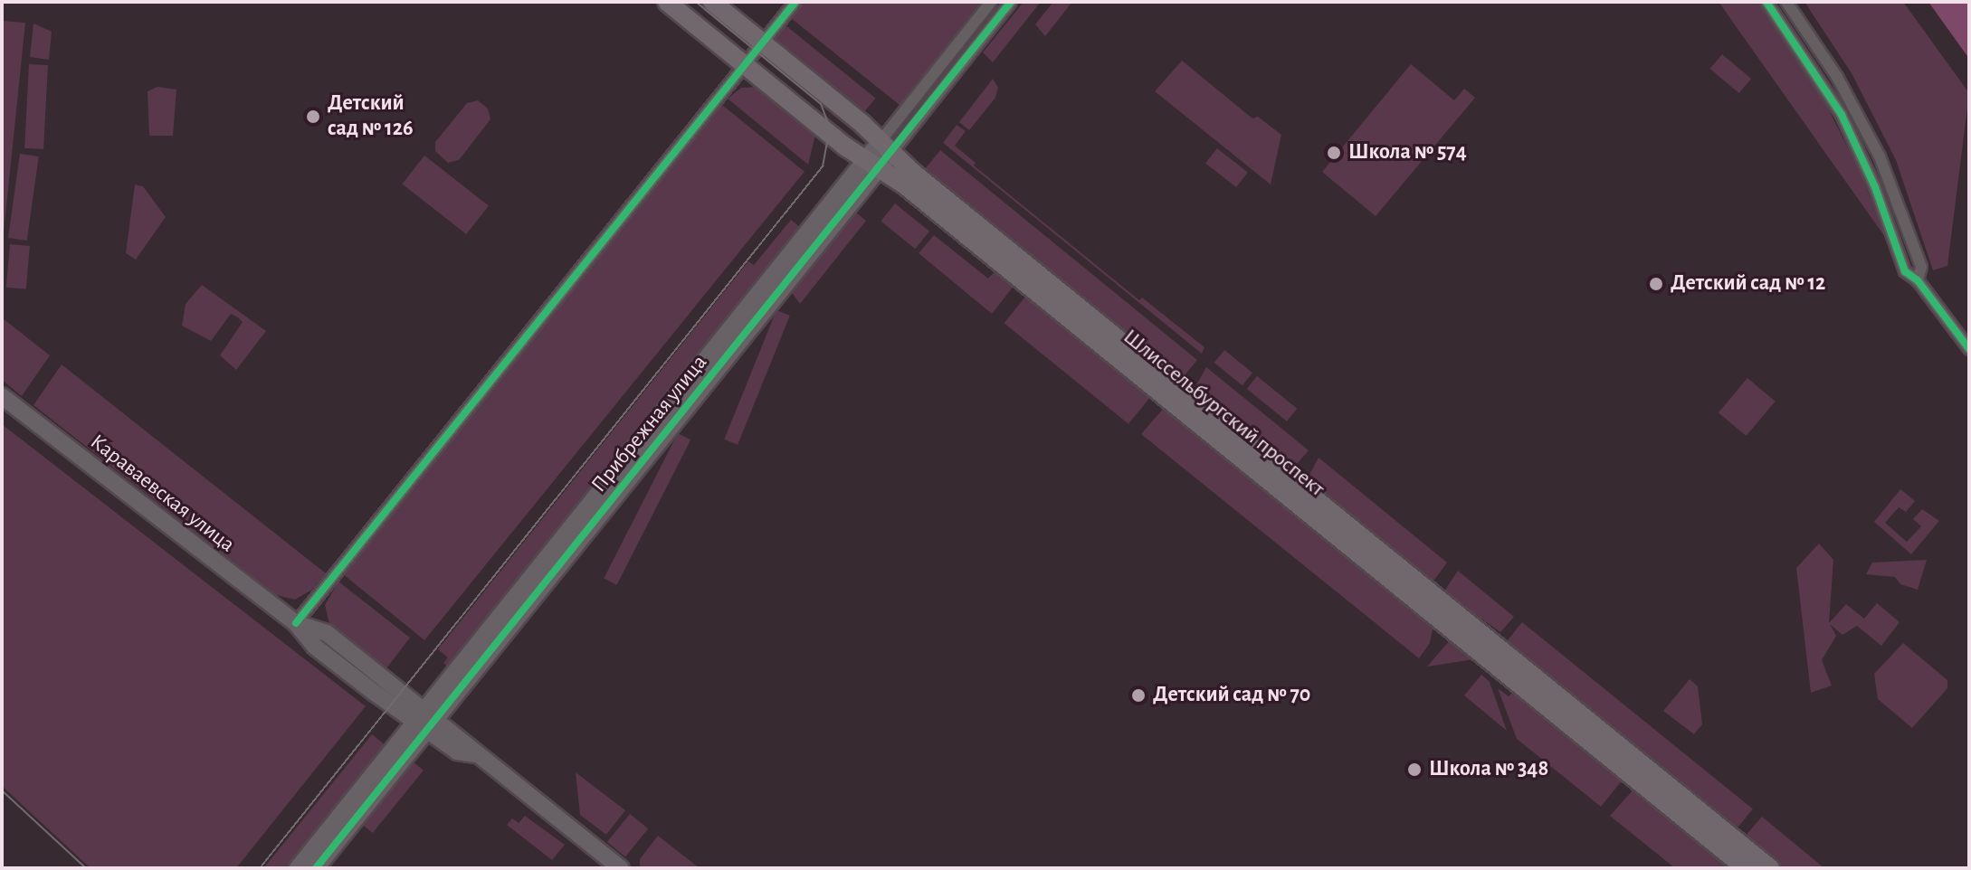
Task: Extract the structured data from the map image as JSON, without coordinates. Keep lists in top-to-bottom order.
{
  "streets": {
    "main road": ["Шлиссельбургский проспект"],
    "street": ["Прибрежная улица", "Караваевская улица"]
  },
  "crossings": [
    ["Шлиссельбургский проспект", "Прибрежная улица"],
    ["Прибрежная улица", "Караваевская улица"]
  ],
  "places": [
    "Детский сад № 126",
    "Школа № 574",
    "Детский сад № 12",
    "Детский сад № 70",
    "Школа № 348"
  ]
}
